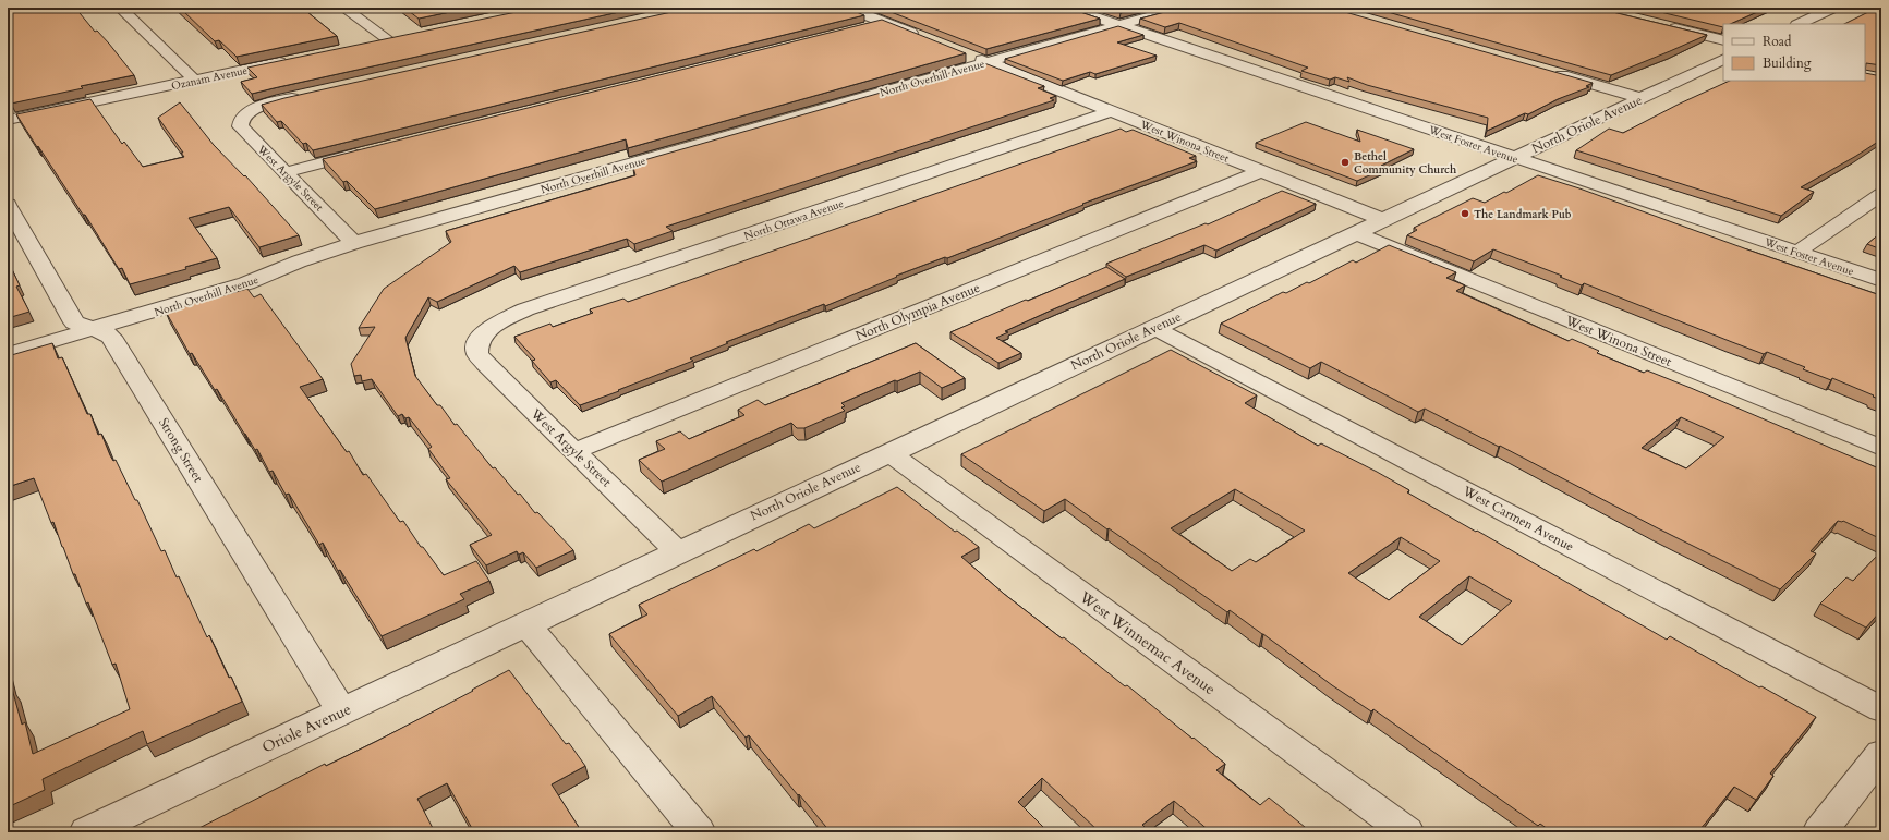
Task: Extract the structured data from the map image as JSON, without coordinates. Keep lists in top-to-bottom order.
{
  "streets": {
    "street": [
      "Ozanam Avenue",
      "North Overhill Avenue",
      "North Oriole Avenue",
      "West Winona Street",
      "West Foster Avenue",
      "West Argyle Street",
      "North Ottawa Avenue",
      "North Olympia Avenue",
      "Strong Street",
      "West Carmen Avenue",
      "West Winnemac Avenue",
      "Oriole Avenue"
    ]
  },
  "crossings": [
    ["North Overhill Avenue", "West Winona Street"],
    ["North Overhill Avenue", "West Foster Avenue"],
    ["North Overhill Avenue", "West Argyle Street"],
    ["North Overhill Avenue", "Strong Street"],
    ["North Oriole Avenue", "West Winona Street"],
    ["North Oriole Avenue", "West Foster Avenue"],
    ["North Oriole Avenue", "West Argyle Street"],
    ["North Oriole Avenue", "West Carmen Avenue"],
    ["North Oriole Avenue", "West Winnemac Avenue"],
    ["North Oriole Avenue", "Oriole Avenue"],
    ["West Winona Street", "North Ottawa Avenue"],
    ["West Winona Street", "North Olympia Avenue"],
    ["West Argyle Street", "North Ottawa Avenue"],
    ["West Argyle Street", "North Olympia Avenue"],
    ["Strong Street", "Oriole Avenue"]
  ],
  "places": ["Bethel Community Church", "The Landmark Pub"],
  "legend": ["Road", "Building"]
}
